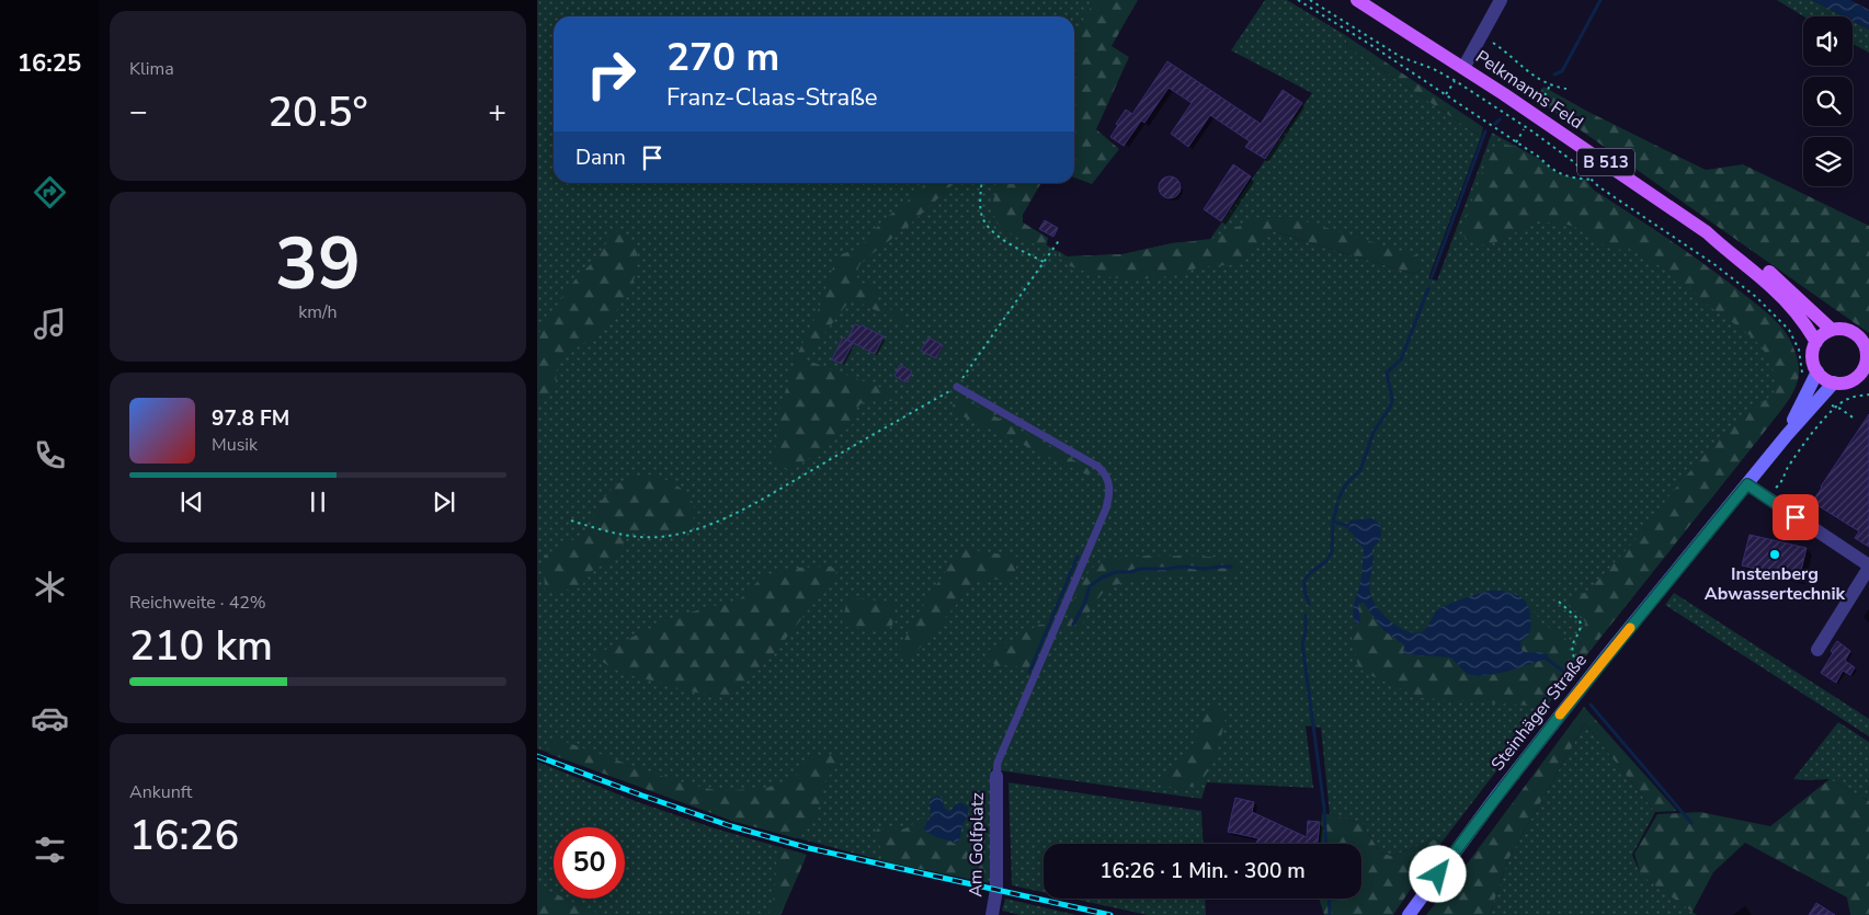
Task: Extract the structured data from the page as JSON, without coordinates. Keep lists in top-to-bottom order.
{
  "streets": {
    "main road": ["Pelkmanns Feld", "B 513", "Steinhäger Straße"],
    "street": ["Am Golfplatz"]
  },
  "crossings": [
    ["Pelkmanns Feld", "Steinhäger Straße"]
  ],
  "places": ["Instenberg Abwassertechnik"],
  "page": {
    "tabs": "16:25",
    "tile": [
      "Klima",
      ["39", "km/h"],
      ["Reichweite · 42%", "210 km"],
      ["Ankunft", "16:26"]
    ],
    "turn": ["270 m", "Franz-Claas-Straße"],
    "heat": ["−", "20.5°", "+"],
    "then": "Dann",
    "song": ["97.8 FM", "Musik"],
    "limit": "50",
    "trip": "16:26 · 1 Min. · 300 m"
  }
}
